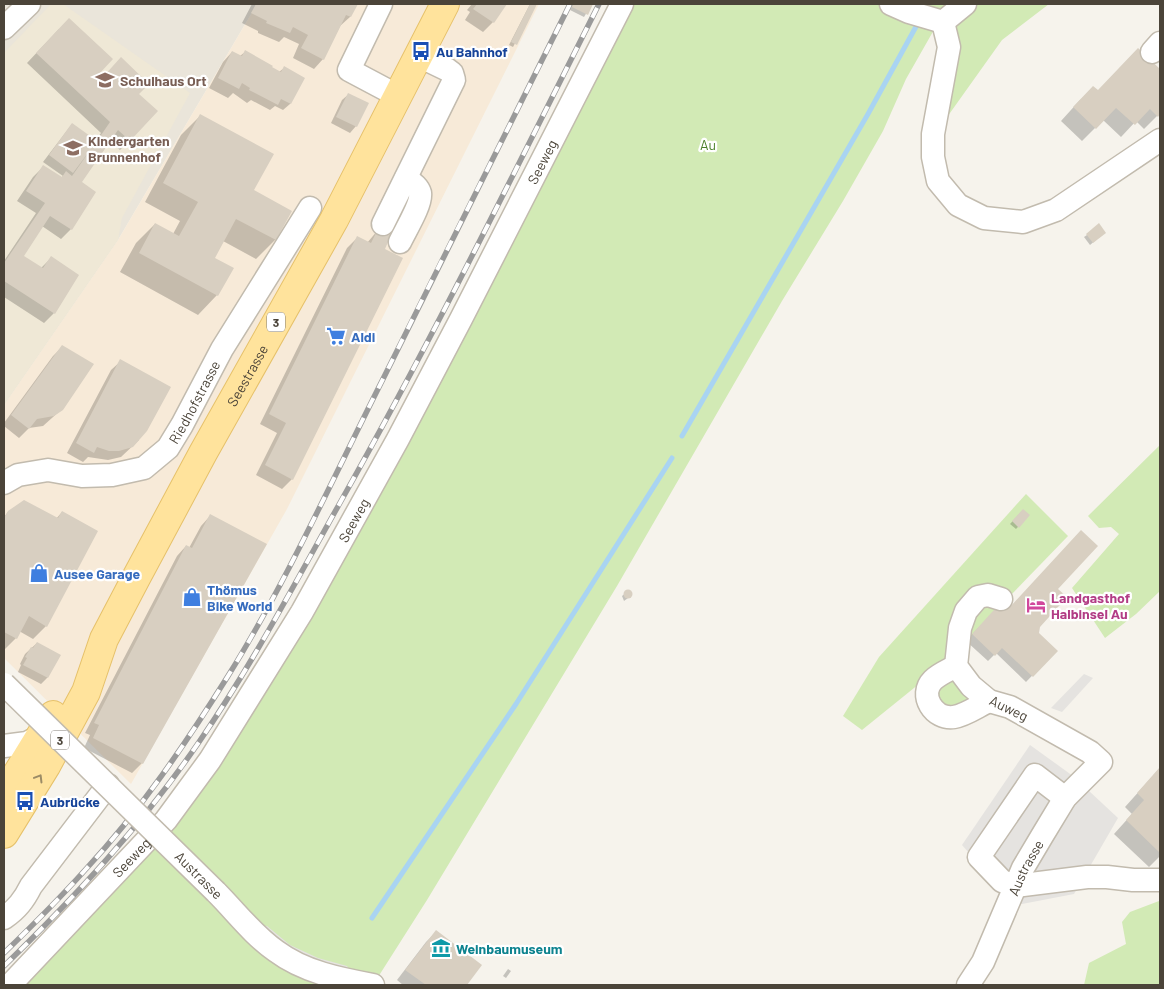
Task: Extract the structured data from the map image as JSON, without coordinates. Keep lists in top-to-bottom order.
{
  "streets": {
    "main road": ["3", "Seestrasse"],
    "street": [
      "Seeweg",
      "Riedhofstrasse",
      "Auweg",
      "Austrasse"
    ]
  },
  "crossings": [
    ["Auweg", "Austrasse"]
  ],
  "parks": ["Au"],
  "places": {
    "bus stop": ["Au Bahnhof", "Aubrücke"],
    "school or university": ["Schulhaus Ort", "Kindergarten Brunnenhof"],
    "supermarket": ["Aldi"],
    "shop": ["Ausee Garage", "Thömus Bike World"],
    "hotel": ["Landgasthof Halbinsel Au"],
    "museum": ["Weinbaumuseum"]
  }
}
